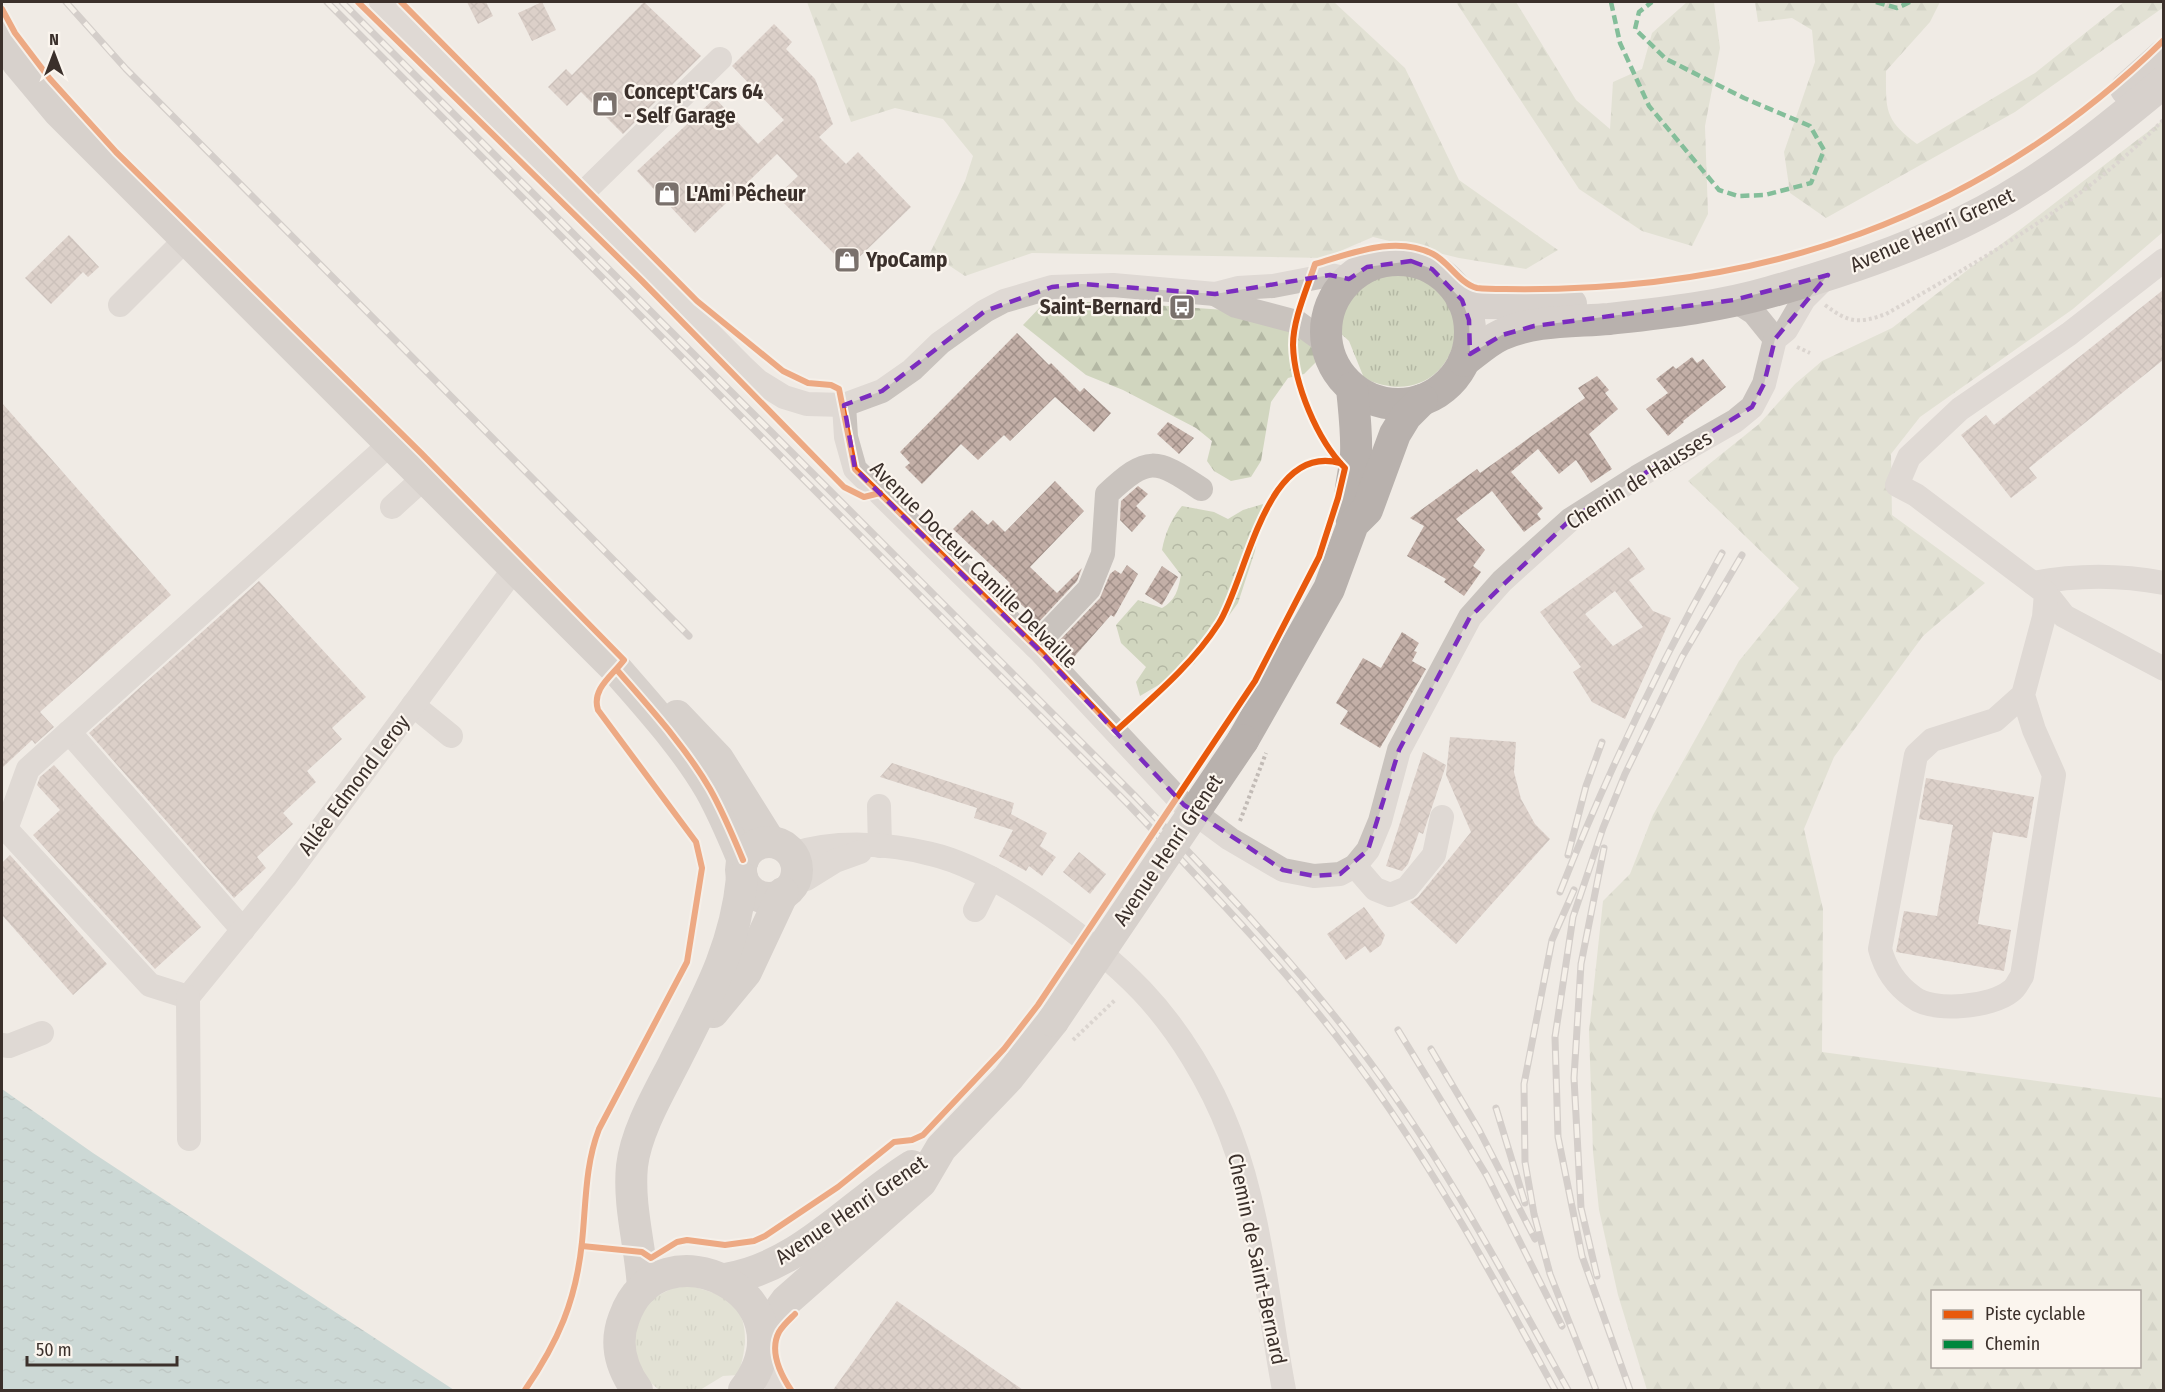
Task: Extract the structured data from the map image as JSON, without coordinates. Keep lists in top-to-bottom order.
{
  "streets": {
    "main road": ["Avenue Henri Grenet"],
    "street": [
      "Chemin de Hausses",
      "Avenue Docteur Camille Delvaille",
      "Allée Edmond Leroy",
      "Chemin de Saint-Bernard"
    ]
  },
  "crossings": [
    ["Avenue Henri Grenet", "Chemin de Hausses"],
    ["Chemin de Hausses", "Avenue Docteur Camille Delvaille"]
  ],
  "places": {
    "shop": ["Concept'Cars 64 - Self Garage", "L'Ami Pêcheur", "YpoCamp"],
    "bus stop": ["Saint-Bernard"]
  },
  "legend": ["Piste cyclable", "Chemin"],
  "scale_bar": "50 m",
  "north": "top"
}
